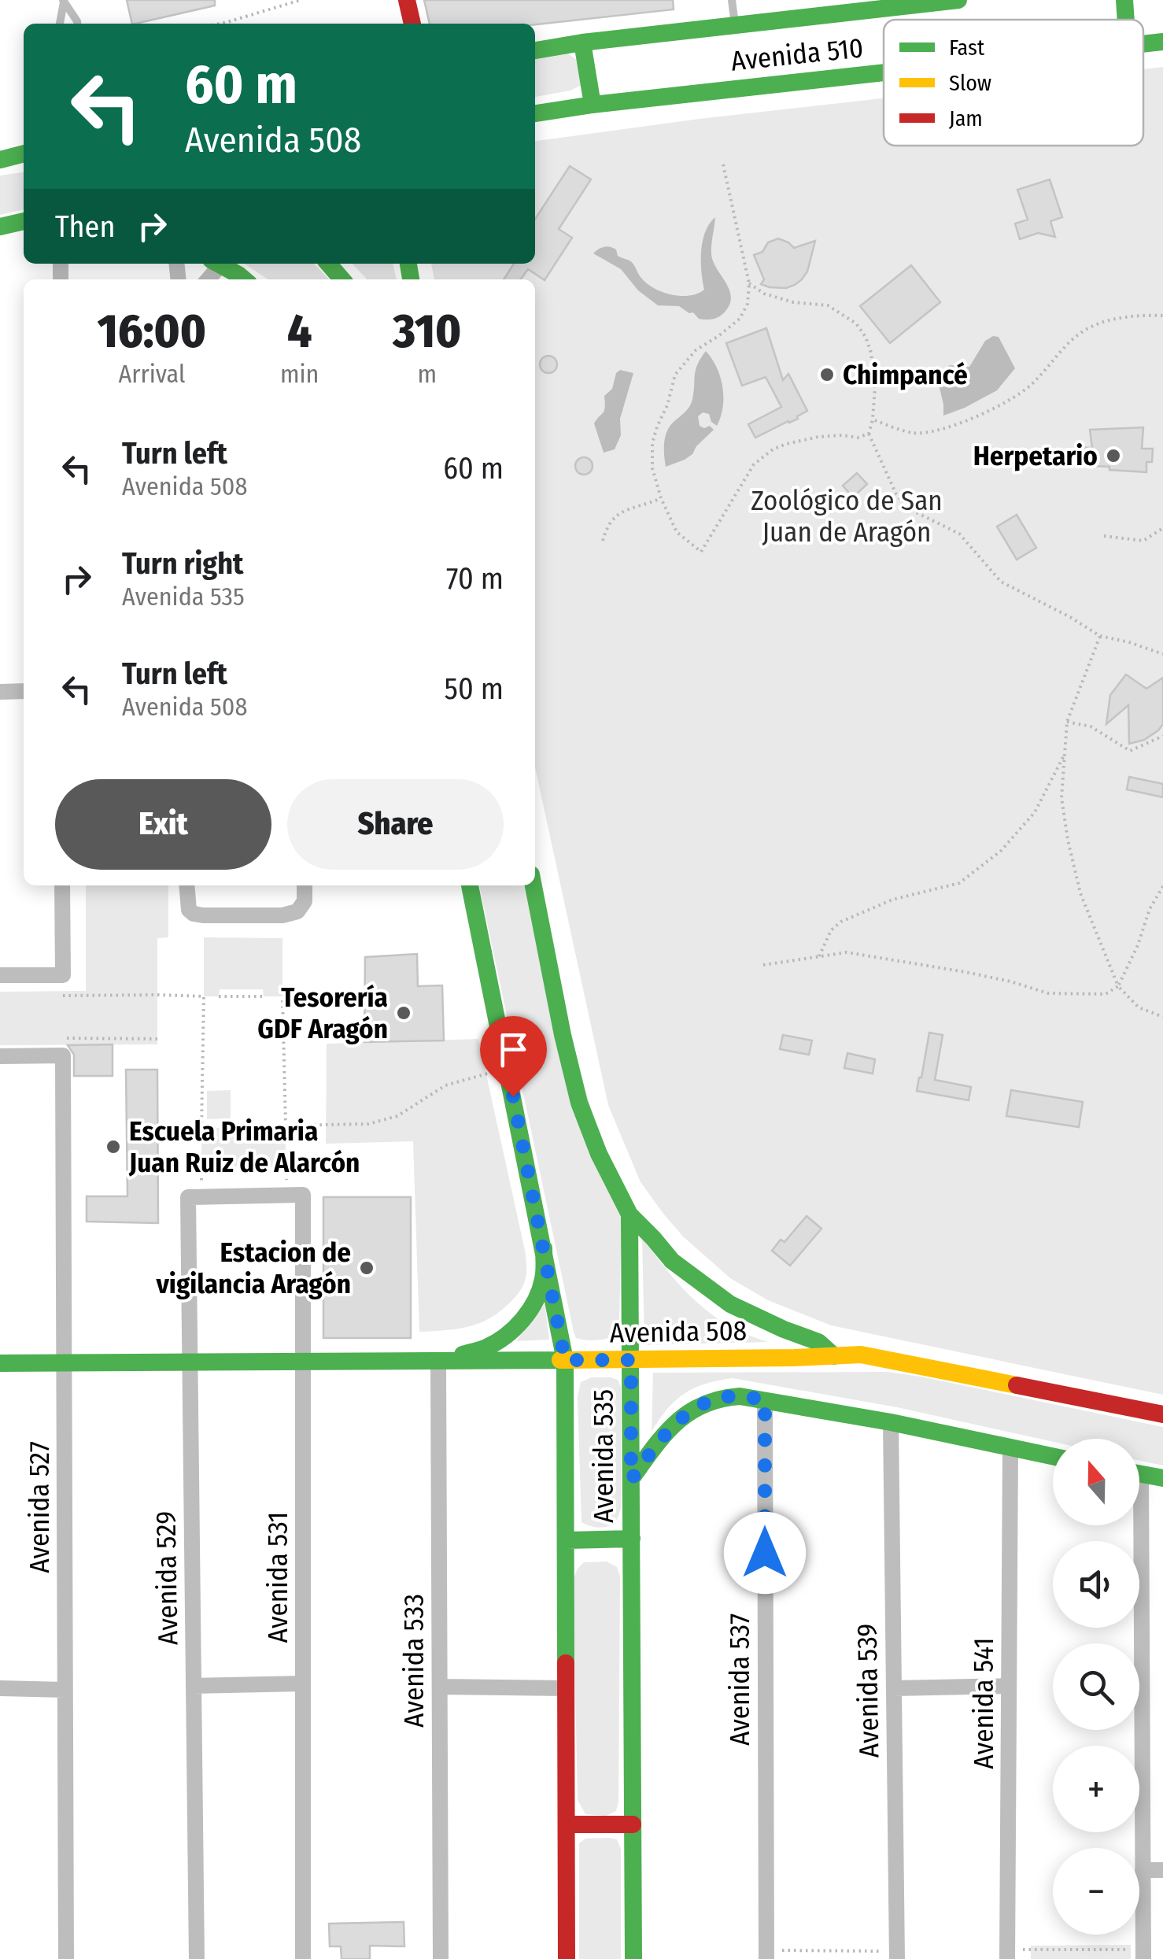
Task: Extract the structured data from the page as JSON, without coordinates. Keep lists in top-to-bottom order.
{
  "streets": {
    "street": [
      "Avenida 510",
      "Avenida 508",
      "Avenida 535",
      "Avenida 527",
      "Avenida 531",
      "Avenida 529",
      "Avenida 533",
      "Avenida 537",
      "Avenida 539",
      "Avenida 541"
    ]
  },
  "crossings": [
    ["Avenida 508", "Avenida 535"],
    ["Avenida 508", "Avenida 527"],
    ["Avenida 508", "Avenida 531"],
    ["Avenida 508", "Avenida 529"],
    ["Avenida 508", "Avenida 533"],
    ["Avenida 531", "Avenida 529"]
  ],
  "parks": ["Zoológico de San Juan de Aragón"],
  "places": [
    "Chimpancé",
    "Herpetario",
    "Tesorería GDF Aragón",
    "Escuela Primaria Juan Ruiz de Alarcón",
    "Estacion de vigilancia Aragón"
  ],
  "legend": ["Fast", "Slow", "Jam"],
  "north": "top",
  "page": {
    "turn": ["60 m", "Avenida 508"],
    "then": "Then",
    "eta": [
      "16:00",
      "Arrival",
      "4",
      "min",
      "310",
      "m"
    ],
    "list": [
      {
        "name": "Turn left",
        "note": "Avenida 508",
        "value": "60 m"
      },
      {
        "name": "Turn right",
        "note": "Avenida 535",
        "value": "70 m"
      },
      {
        "name": "Turn left",
        "note": "Avenida 508",
        "value": "50 m"
      }
    ],
    "buttons": ["Exit", "Share"],
    "map_buttons": ["+", "−"]
  }
}
